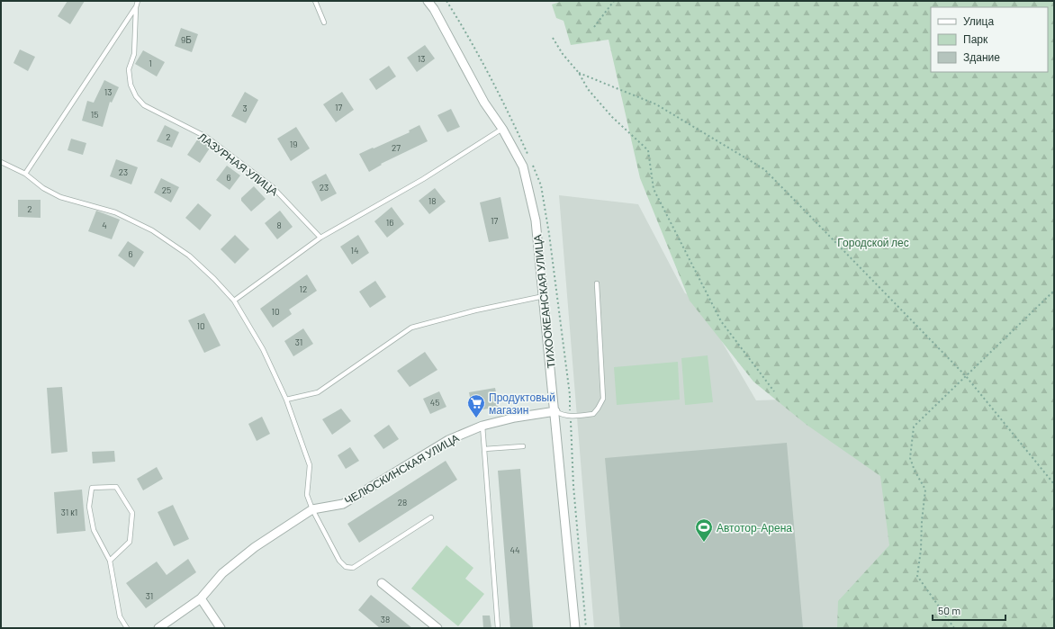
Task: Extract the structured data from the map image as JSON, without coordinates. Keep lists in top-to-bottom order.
{
  "streets": {
    "street": ["ТИХООКЕАНСКАЯ УЛИЦА", "ЧЕЛЮСКИНСКАЯ УЛИЦА"],
    "lane": ["ЛАЗУРНАЯ УЛИЦА"]
  },
  "crossings": [
    ["ТИХООКЕАНСКАЯ УЛИЦА", "ЧЕЛЮСКИНСКАЯ УЛИЦА"]
  ],
  "parks": ["Городской лес"],
  "places": {
    "supermarket": ["Продуктовый магазин"],
    "sports": ["Автотор-Арена"]
  },
  "house_numbers": [
    "9Б",
    "13",
    "1",
    "13",
    "17",
    "3",
    "15",
    "2",
    "19",
    "27",
    "23",
    "6",
    "23",
    "25",
    "18",
    "2",
    "17",
    "16",
    "4",
    "8",
    "14",
    "6",
    "12",
    "10",
    "10",
    "31",
    "45",
    "28",
    "31 к1",
    "44",
    "31",
    "38"
  ],
  "legend": ["Улица", "Парк", "Здание"],
  "scale_bar": "50 m"
}
